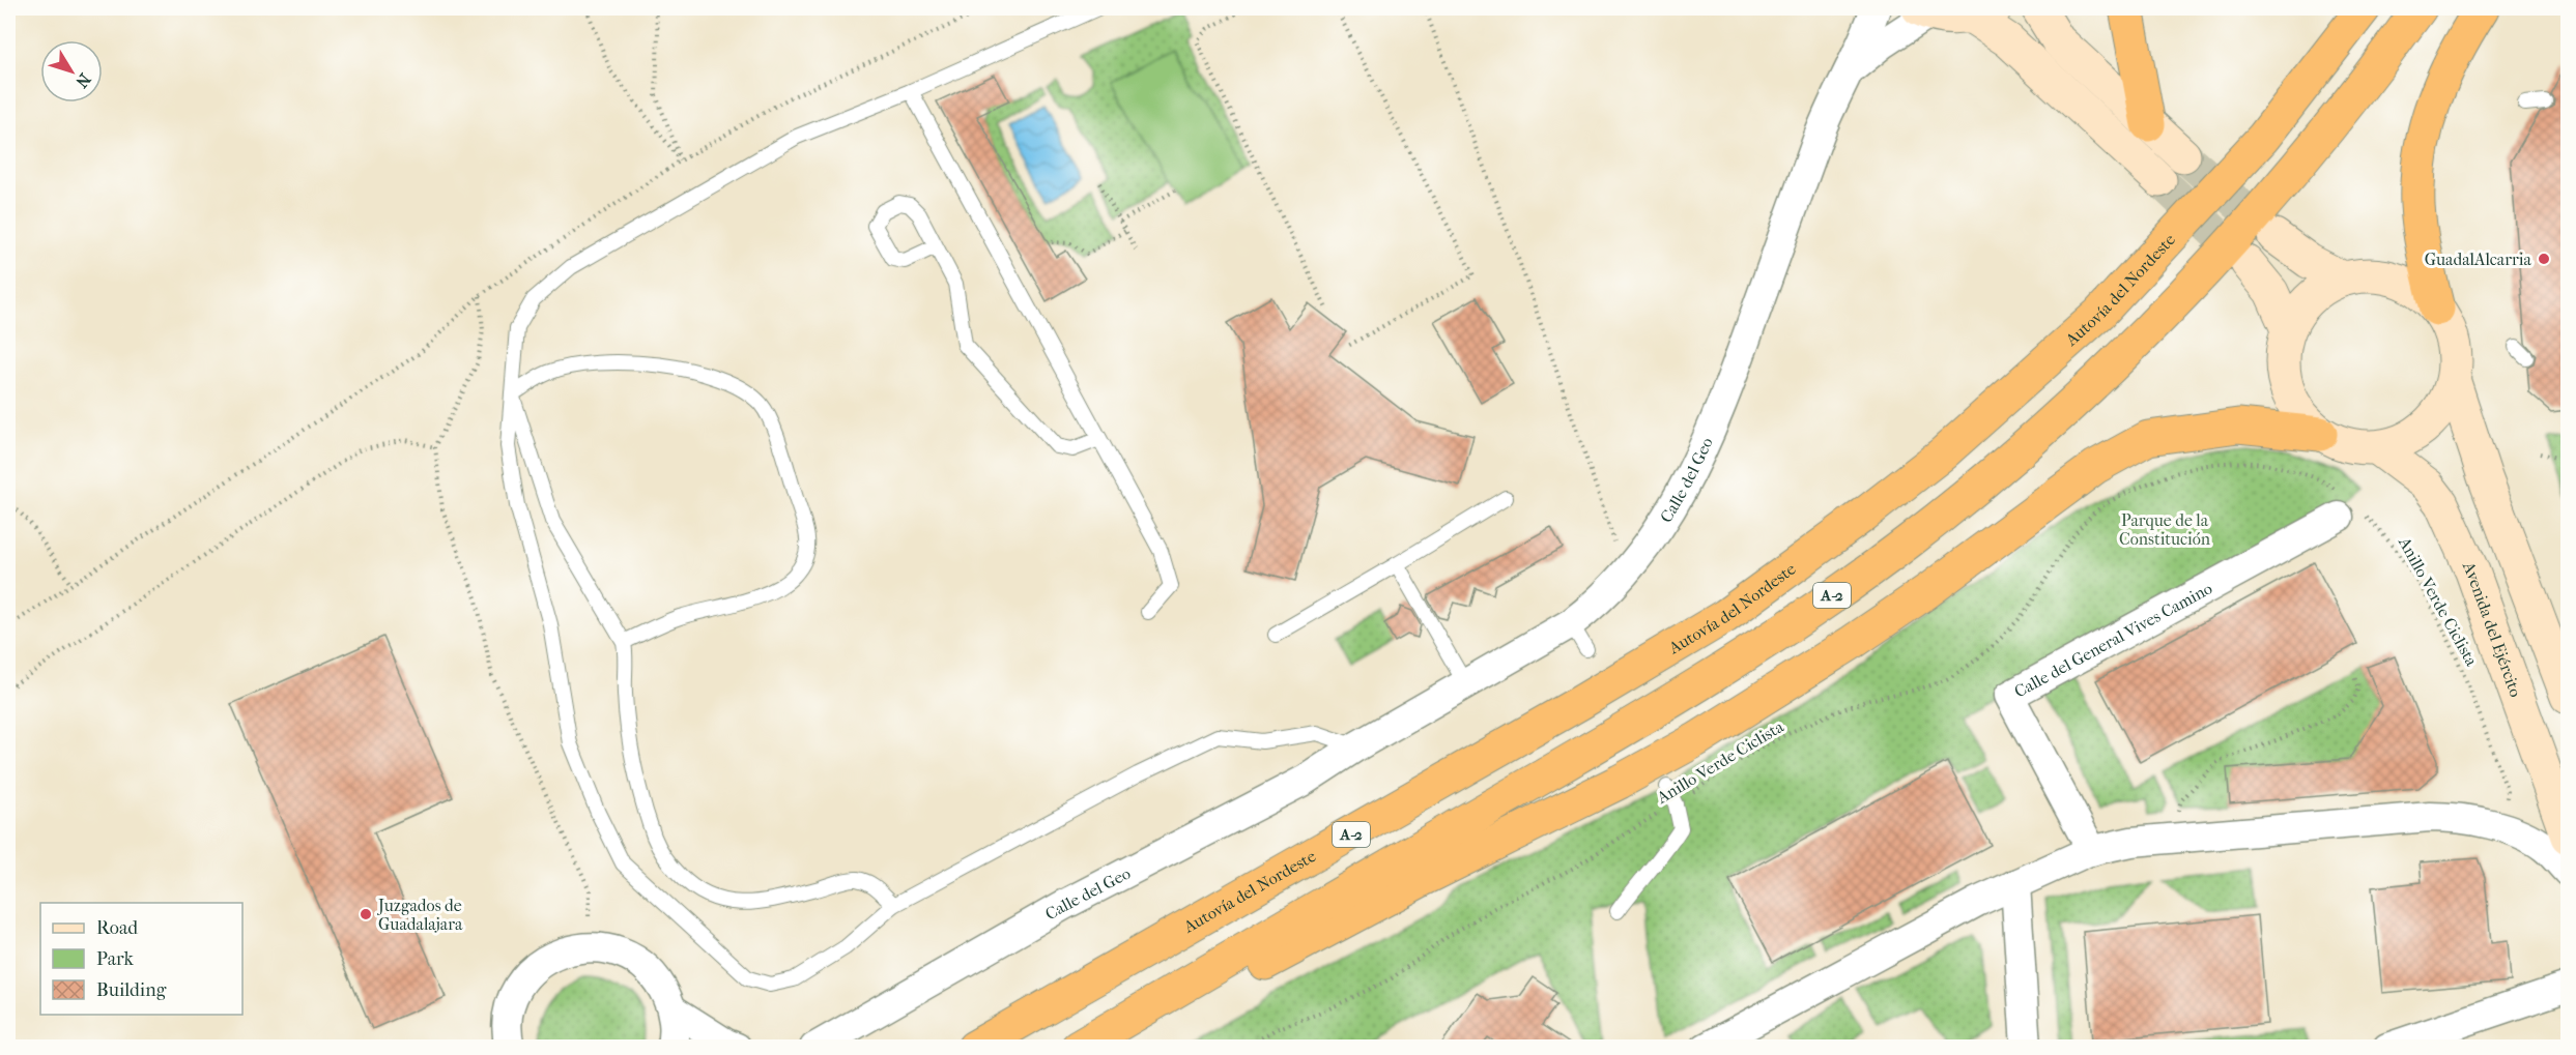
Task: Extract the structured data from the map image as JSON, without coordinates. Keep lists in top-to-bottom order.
{
  "streets": {
    "highway": ["Autovía del Nordeste", "A-2"],
    "main road": ["Avenida del Ejército"],
    "street": ["Calle del Geo", "Calle del General Vives Camino"],
    "path": ["Anillo Verde Ciclista"]
  },
  "crossings": [
    ["Anillo Verde Ciclista", "Calle del General Vives Camino"]
  ],
  "parks": ["Parque de la Constitución"],
  "places": ["GuadalAlcarria", "Juzgados de Guadalajara"],
  "legend": ["Road", "Park", "Building"],
  "north": "bottom right"
}
